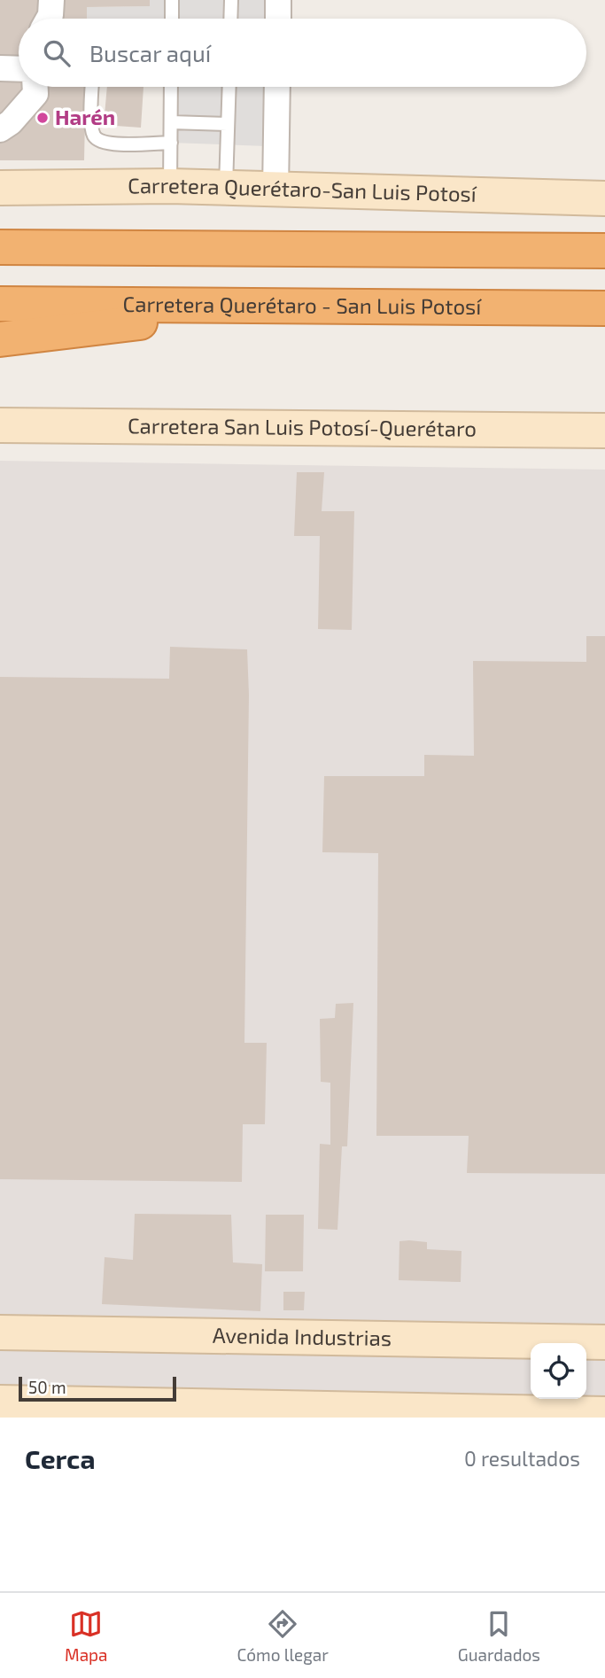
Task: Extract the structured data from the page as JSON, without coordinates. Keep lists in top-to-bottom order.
{
  "streets": {
    "highway": ["Carretera Querétaro - San Luis Potosí"],
    "main road": ["Carretera Querétaro-San Luis Potosí", "Carretera San Luis Potosí-Querétaro", "Avenida Industrias"]
  },
  "places": ["Harén"],
  "scale_bar": "50 m",
  "page": {
    "search": "Buscar aquí",
    "scale": "50 m",
    "heading": ["Cerca", "0 resultados"],
    "nav": ["Mapa", "Cómo llegar", "Guardados"]
  }
}
